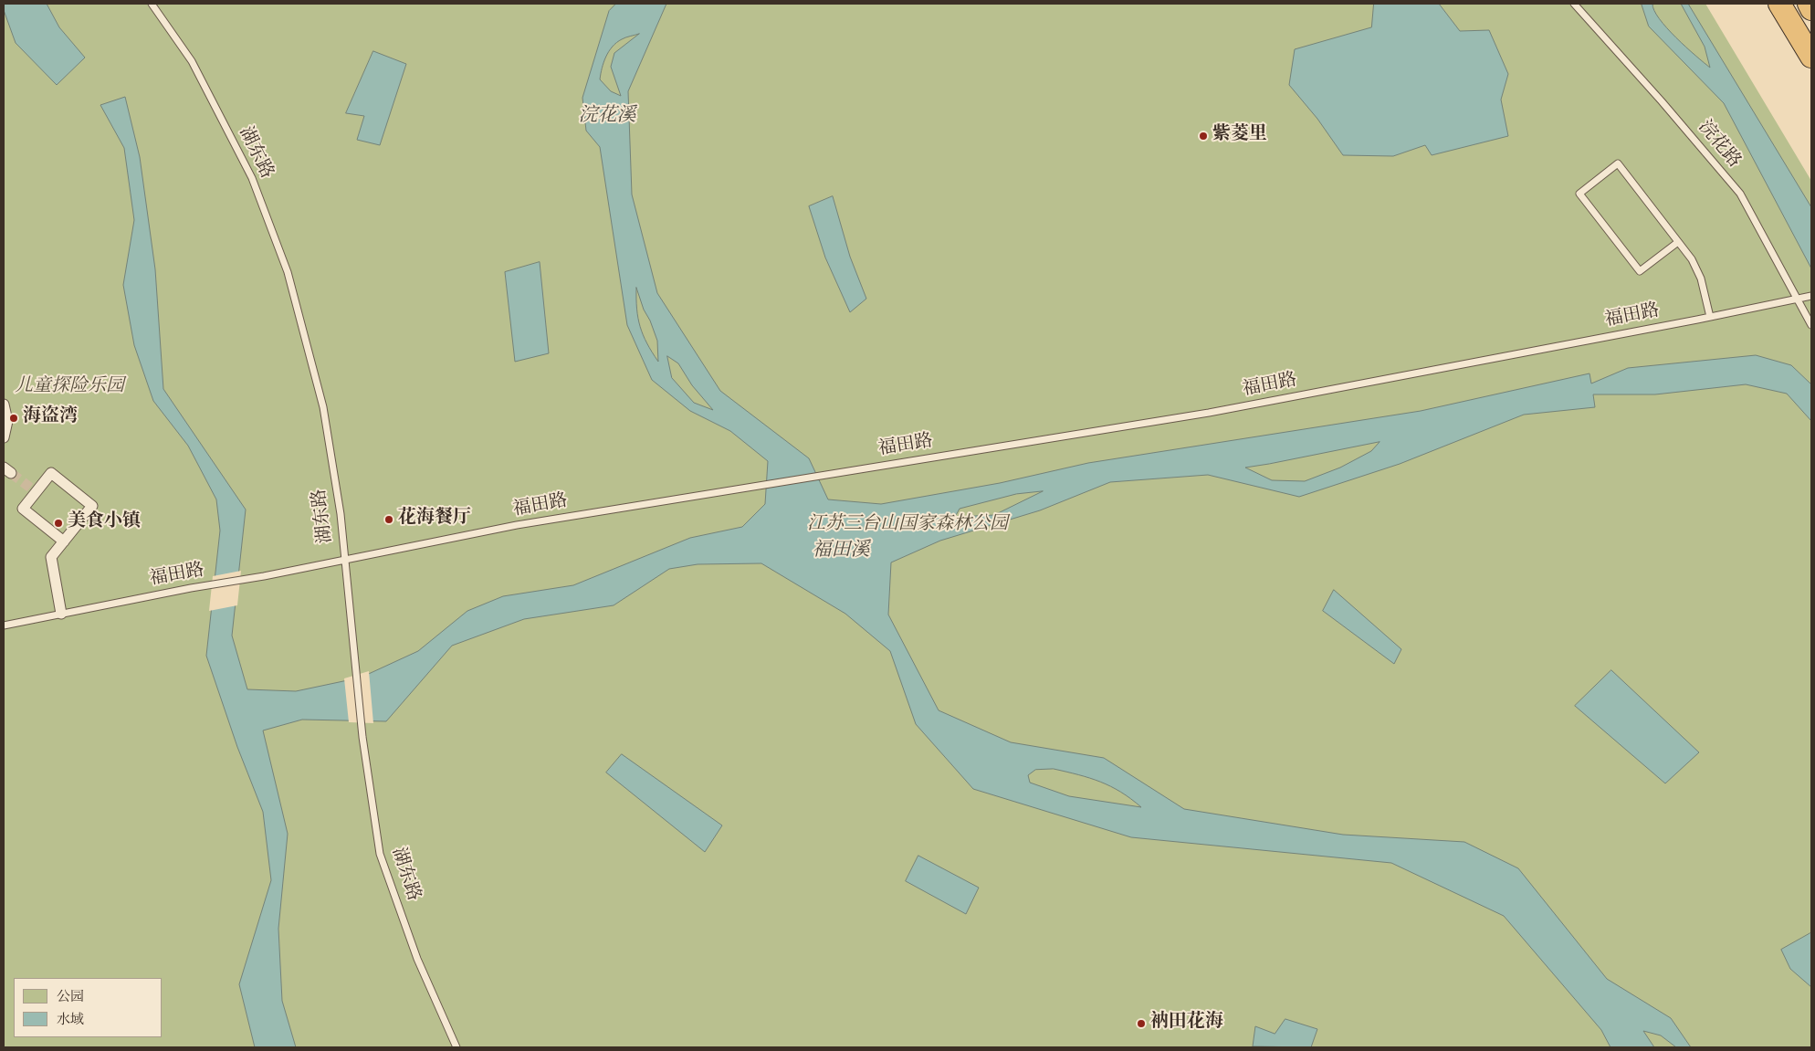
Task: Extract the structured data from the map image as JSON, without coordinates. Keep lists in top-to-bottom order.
{
  "streets": {
    "lane": ["浣花路", "湖东路", "福田路"]
  },
  "crossings": [
    ["浣花路", "福田路"],
    ["湖东路", "福田路"]
  ],
  "water": ["浣花溪", "福田溪"],
  "parks": ["儿童探险乐园", "江苏三台山国家森林公园"],
  "places": [
    "紫菱里",
    "海盗湾",
    "花海餐厅",
    "美食小镇",
    "衲田花海"
  ],
  "legend": ["公园", "水域"]
}
